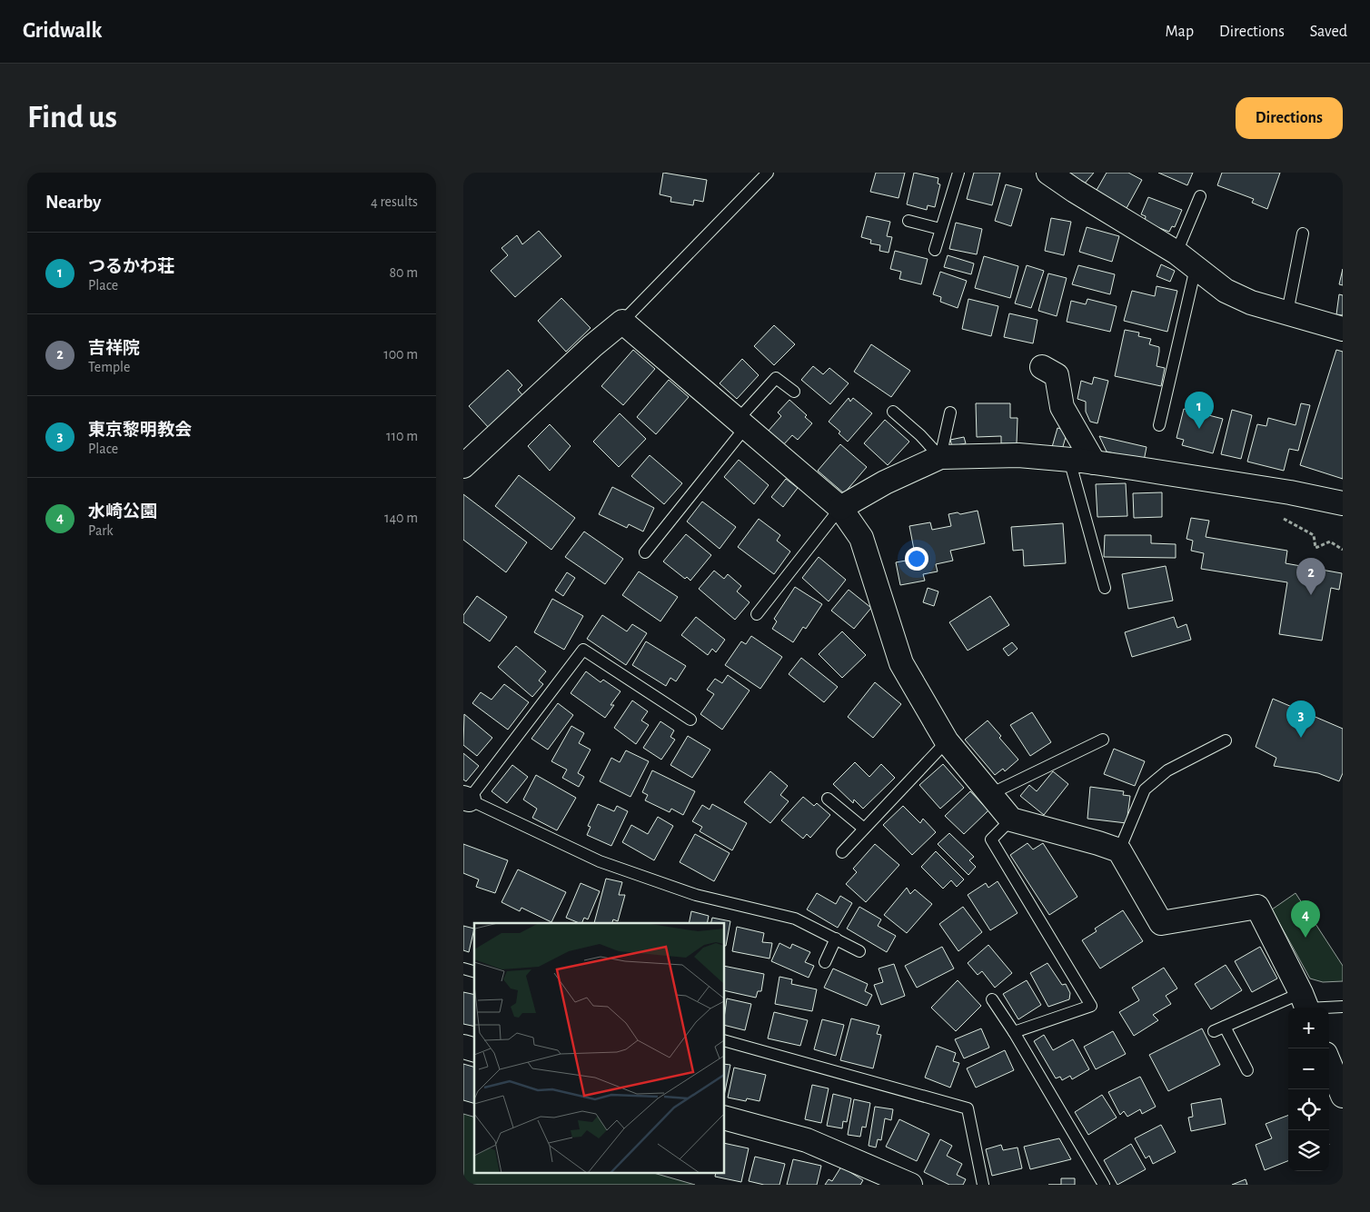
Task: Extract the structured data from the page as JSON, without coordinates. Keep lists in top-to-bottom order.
{
  "page": {
    "header": "Gridwalk",
    "nav": ["Map", "Directions", "Saved"],
    "buttons": "Directions",
    "title": "Find us",
    "heading": ["Nearby", "4 results"],
    "list": [
      {
        "mark": "1",
        "name": "つるかわ荘",
        "note": "Place",
        "value": "80 m"
      },
      {
        "mark": "2",
        "name": "吉祥院",
        "note": "Temple",
        "value": "100 m"
      },
      {
        "mark": "3",
        "name": "東京黎明教会",
        "note": "Place",
        "value": "110 m"
      },
      {
        "mark": "4",
        "name": "水崎公園",
        "note": "Park",
        "value": "140 m"
      }
    ],
    "pins": [
      "1",
      "2",
      "3",
      "4"
    ],
    "map_buttons": ["+", "−"]
  }
}
